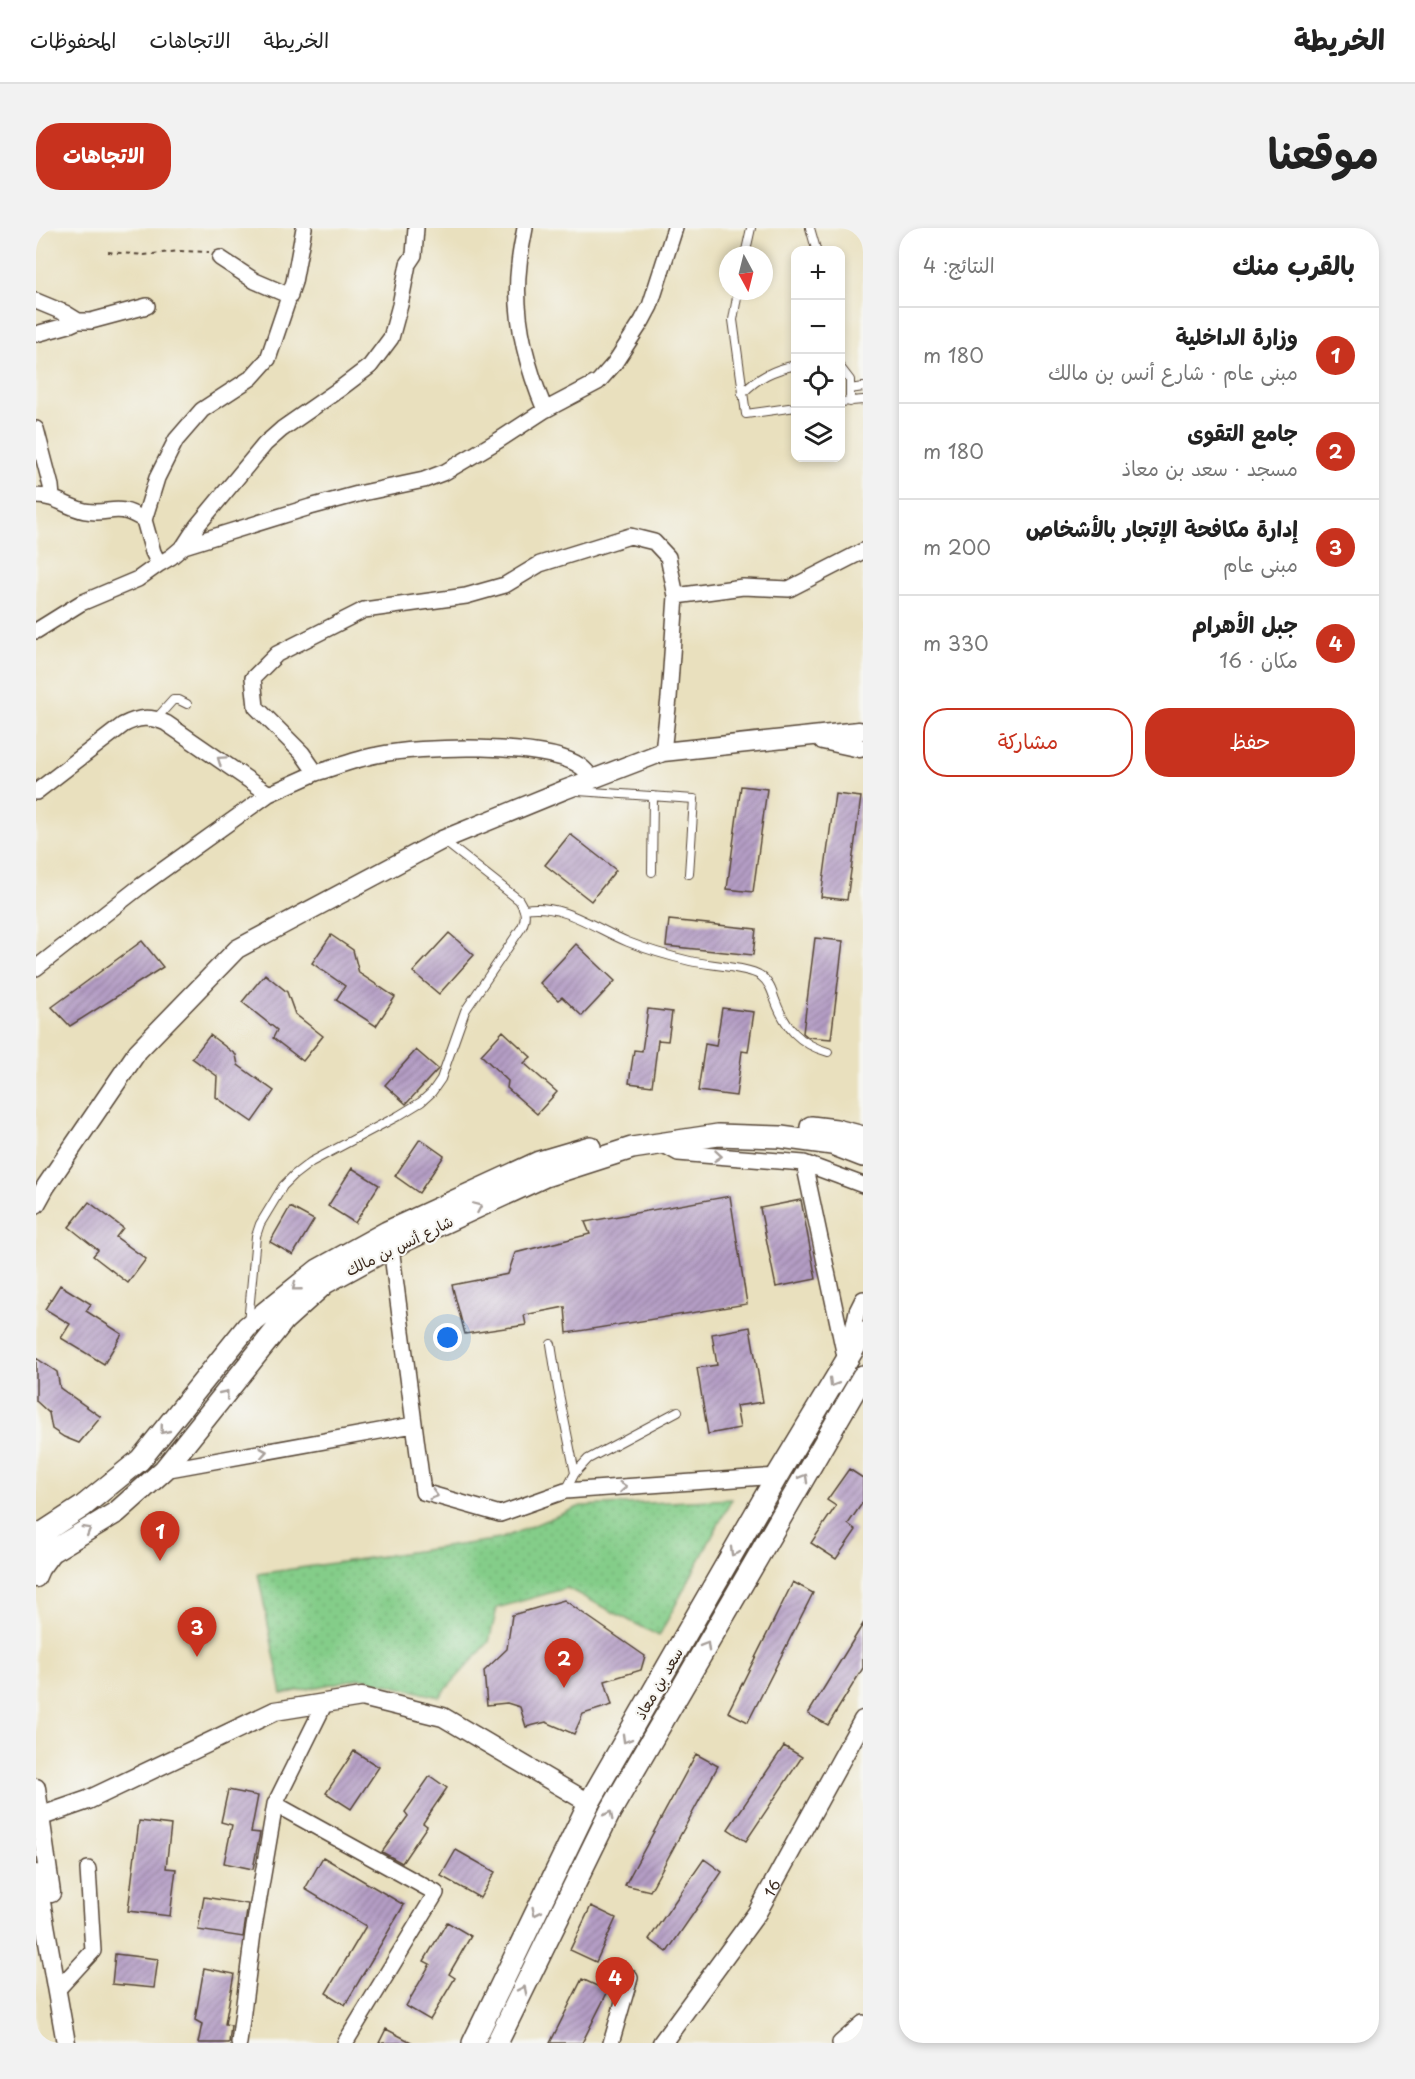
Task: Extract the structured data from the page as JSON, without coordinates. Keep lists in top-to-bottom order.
{
  "streets": {
    "main road": ["شارع أنس بن مالك", "سعد بن معاذ"],
    "street": ["16"]
  },
  "north": "bottom",
  "page": {
    "header": "الخريطة",
    "nav": ["الخريطة", "الاتجاهات", "المحفوظات"],
    "title": "موقعنا",
    "buttons": [
      "الاتجاهات",
      ["حفظ", "مشاركة"]
    ],
    "heading": ["بالقرب منك", "النتائج: 4"],
    "map_buttons": ["+", "−"],
    "list": [
      {
        "mark": "1",
        "name": "وزارة الداخلية",
        "note": "مبنى عام · شارع أنس بن مالك",
        "value": "180 m"
      },
      {
        "mark": "2",
        "name": "جامع التقوى",
        "note": "مسجد · سعد بن معاذ",
        "value": "180 m"
      },
      {
        "mark": "3",
        "name": "إدارة مكافحة الإتجار بالأشخاص",
        "note": "مبنى عام",
        "value": "200 m"
      },
      {
        "mark": "4",
        "name": "جبل الأهرام",
        "note": "مكان · 16",
        "value": "330 m"
      }
    ],
    "pins": [
      "1",
      "3",
      "2",
      "4"
    ]
  }
}
